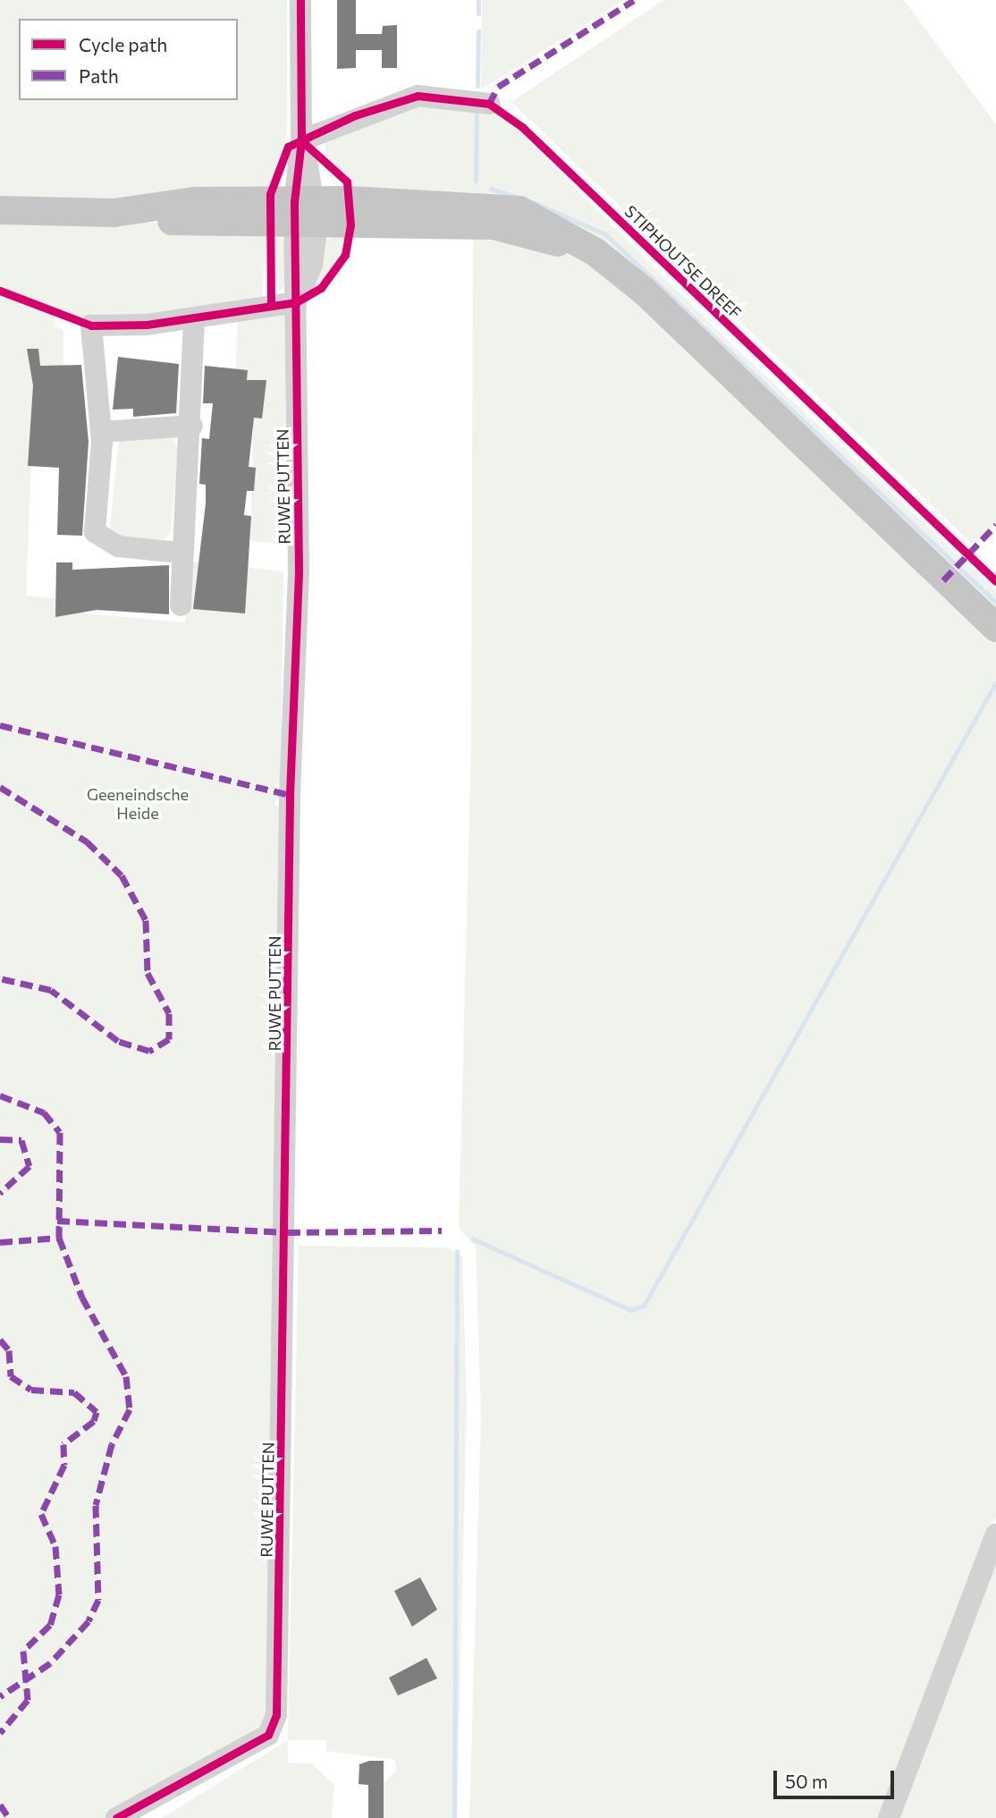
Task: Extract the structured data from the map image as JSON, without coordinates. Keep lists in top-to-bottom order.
{
  "streets": {
    "street": ["RUWE PUTTEN"],
    "cycle path": ["STIPHOUTSE DREEF"]
  },
  "parks": ["Geeneindsche Heide"],
  "legend": ["Cycle path", "Path"],
  "scale_bar": "50 m"
}
